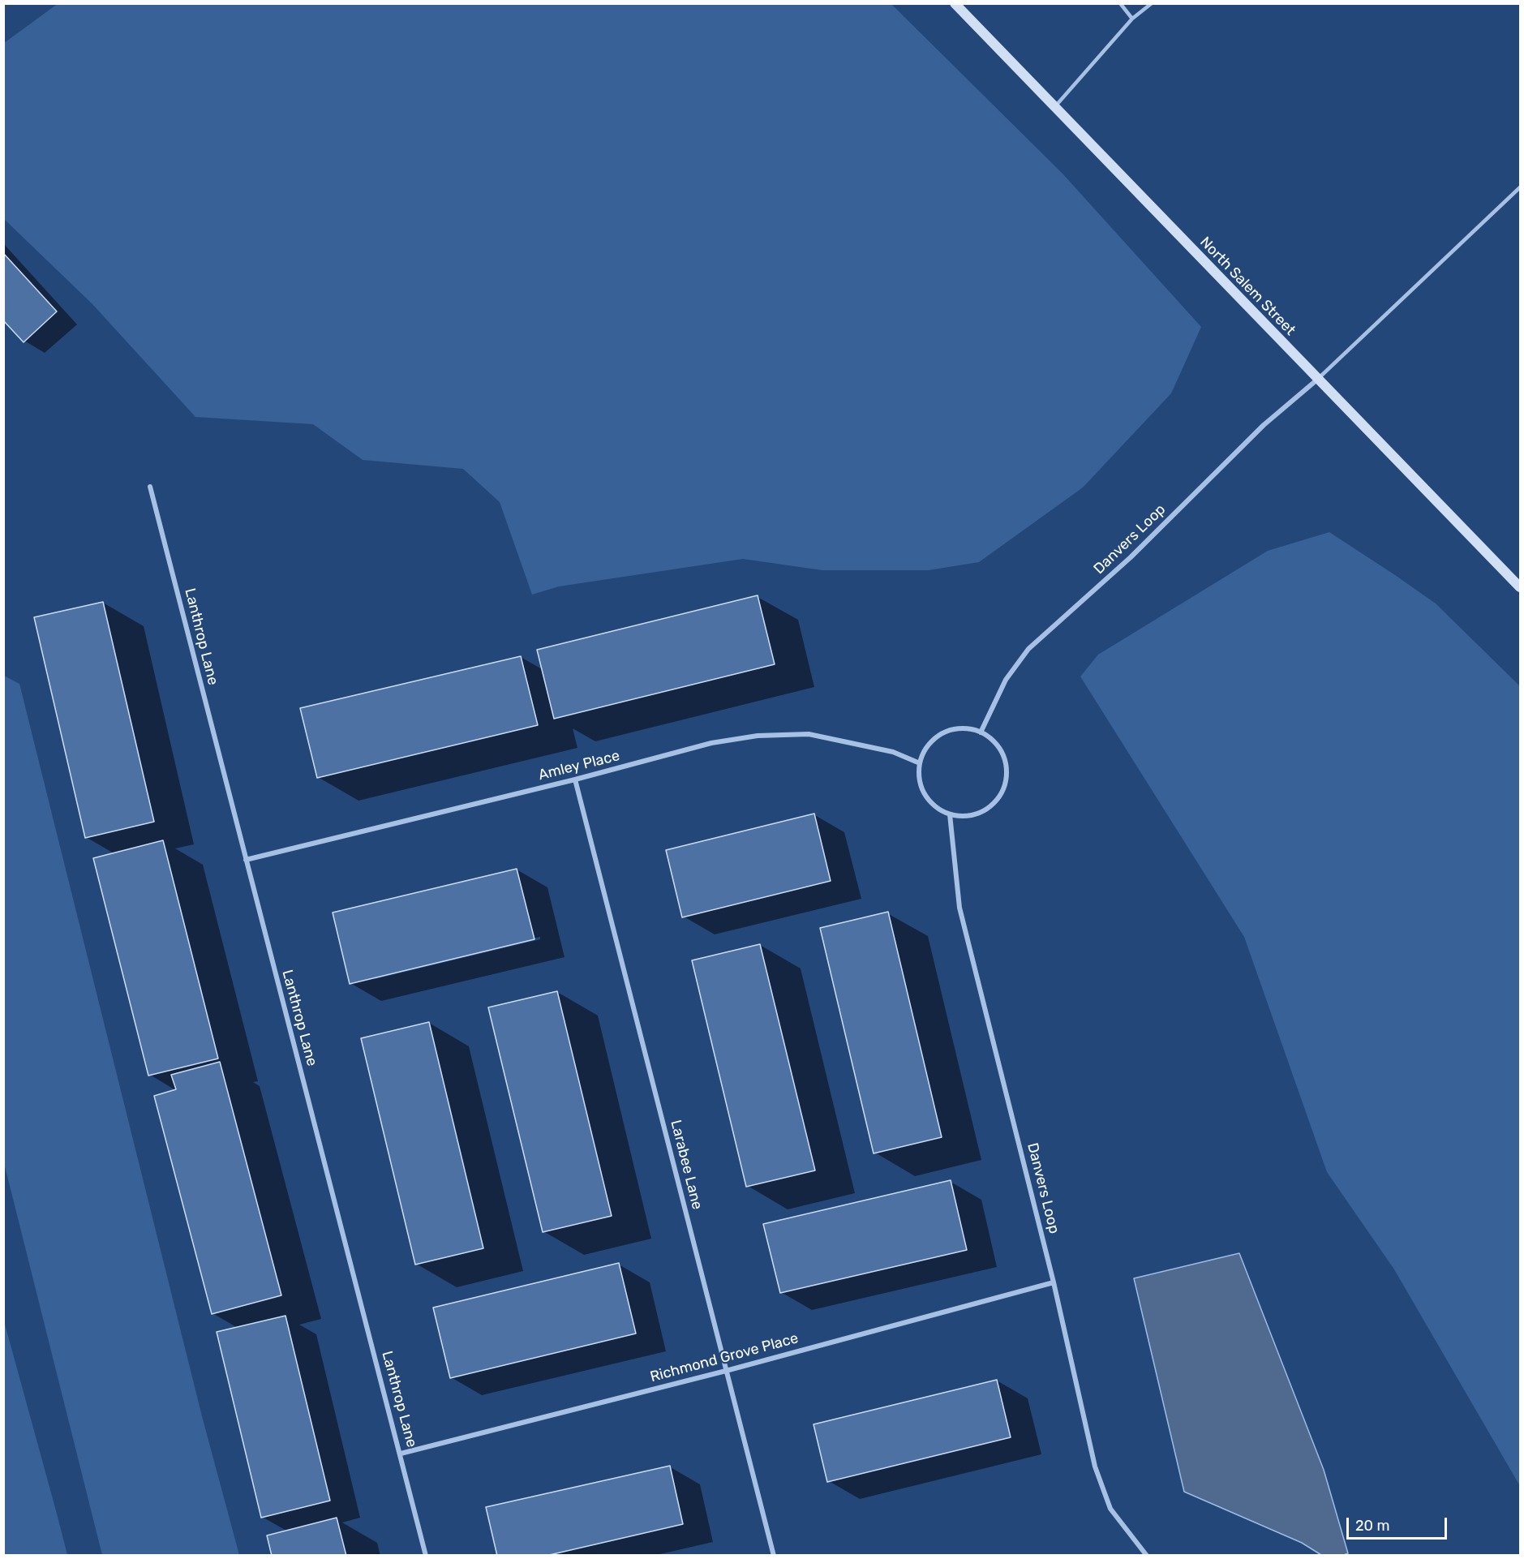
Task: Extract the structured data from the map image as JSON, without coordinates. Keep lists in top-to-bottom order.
{
  "streets": {
    "main road": ["North Salem Street"],
    "street": [
      "Danvers Loop",
      "Lanthrop Lane",
      "Amley Place",
      "Larabee Lane",
      "Richmond Grove Place"
    ]
  },
  "crossings": [
    ["North Salem Street", "Danvers Loop"],
    ["Danvers Loop", "Amley Place"],
    ["Danvers Loop", "Richmond Grove Place"],
    ["Lanthrop Lane", "Amley Place"],
    ["Lanthrop Lane", "Richmond Grove Place"],
    ["Amley Place", "Larabee Lane"],
    ["Larabee Lane", "Richmond Grove Place"]
  ],
  "scale_bar": "20 m"
}
